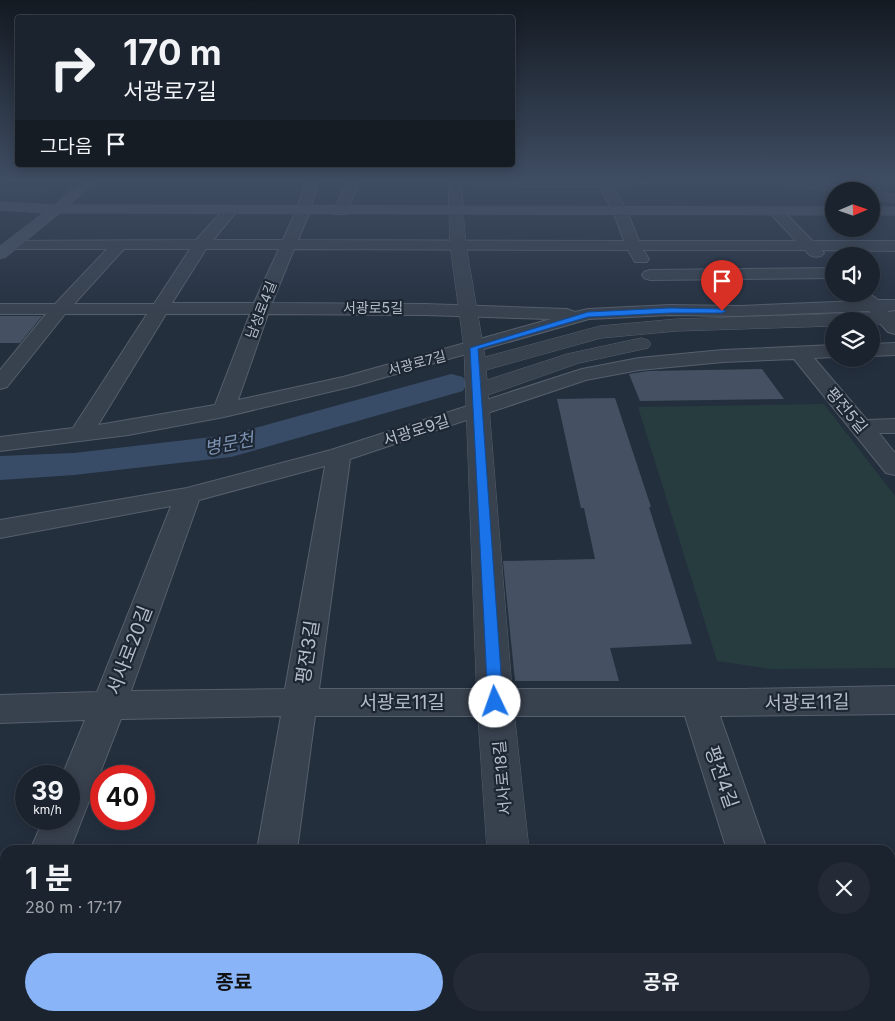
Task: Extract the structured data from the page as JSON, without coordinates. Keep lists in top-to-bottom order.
{
  "streets": {
    "street": [
      "서광로5길",
      "남성로4길",
      "서광로7길",
      "평전5길",
      "서광로9길",
      "서사로20길",
      "평전3길",
      "서광로11길",
      "평전4길",
      "서사로18길"
    ]
  },
  "crossings": [
    ["서광로5길", "남성로4길"],
    ["서광로5길", "서광로7길"],
    ["남성로4길", "서광로7길"],
    ["서광로7길", "서광로9길"],
    ["서광로7길", "서사로18길"],
    ["평전5길", "서광로9길"],
    ["서광로9길", "서사로20길"],
    ["서광로9길", "평전3길"],
    ["서광로9길", "서사로18길"],
    ["서사로20길", "서광로11길"],
    ["평전3길", "서광로11길"],
    ["서광로11길", "평전4길"],
    ["서광로11길", "서사로18길"]
  ],
  "water": ["병문천"],
  "north": "right",
  "page": {
    "turn": ["170 m", "서광로7길"],
    "then": "그다음",
    "speed": "39 km/h",
    "limit": "40",
    "heading": ["1 분", "280 m · 17:17"],
    "buttons": ["종료", "공유"]
  }
}
